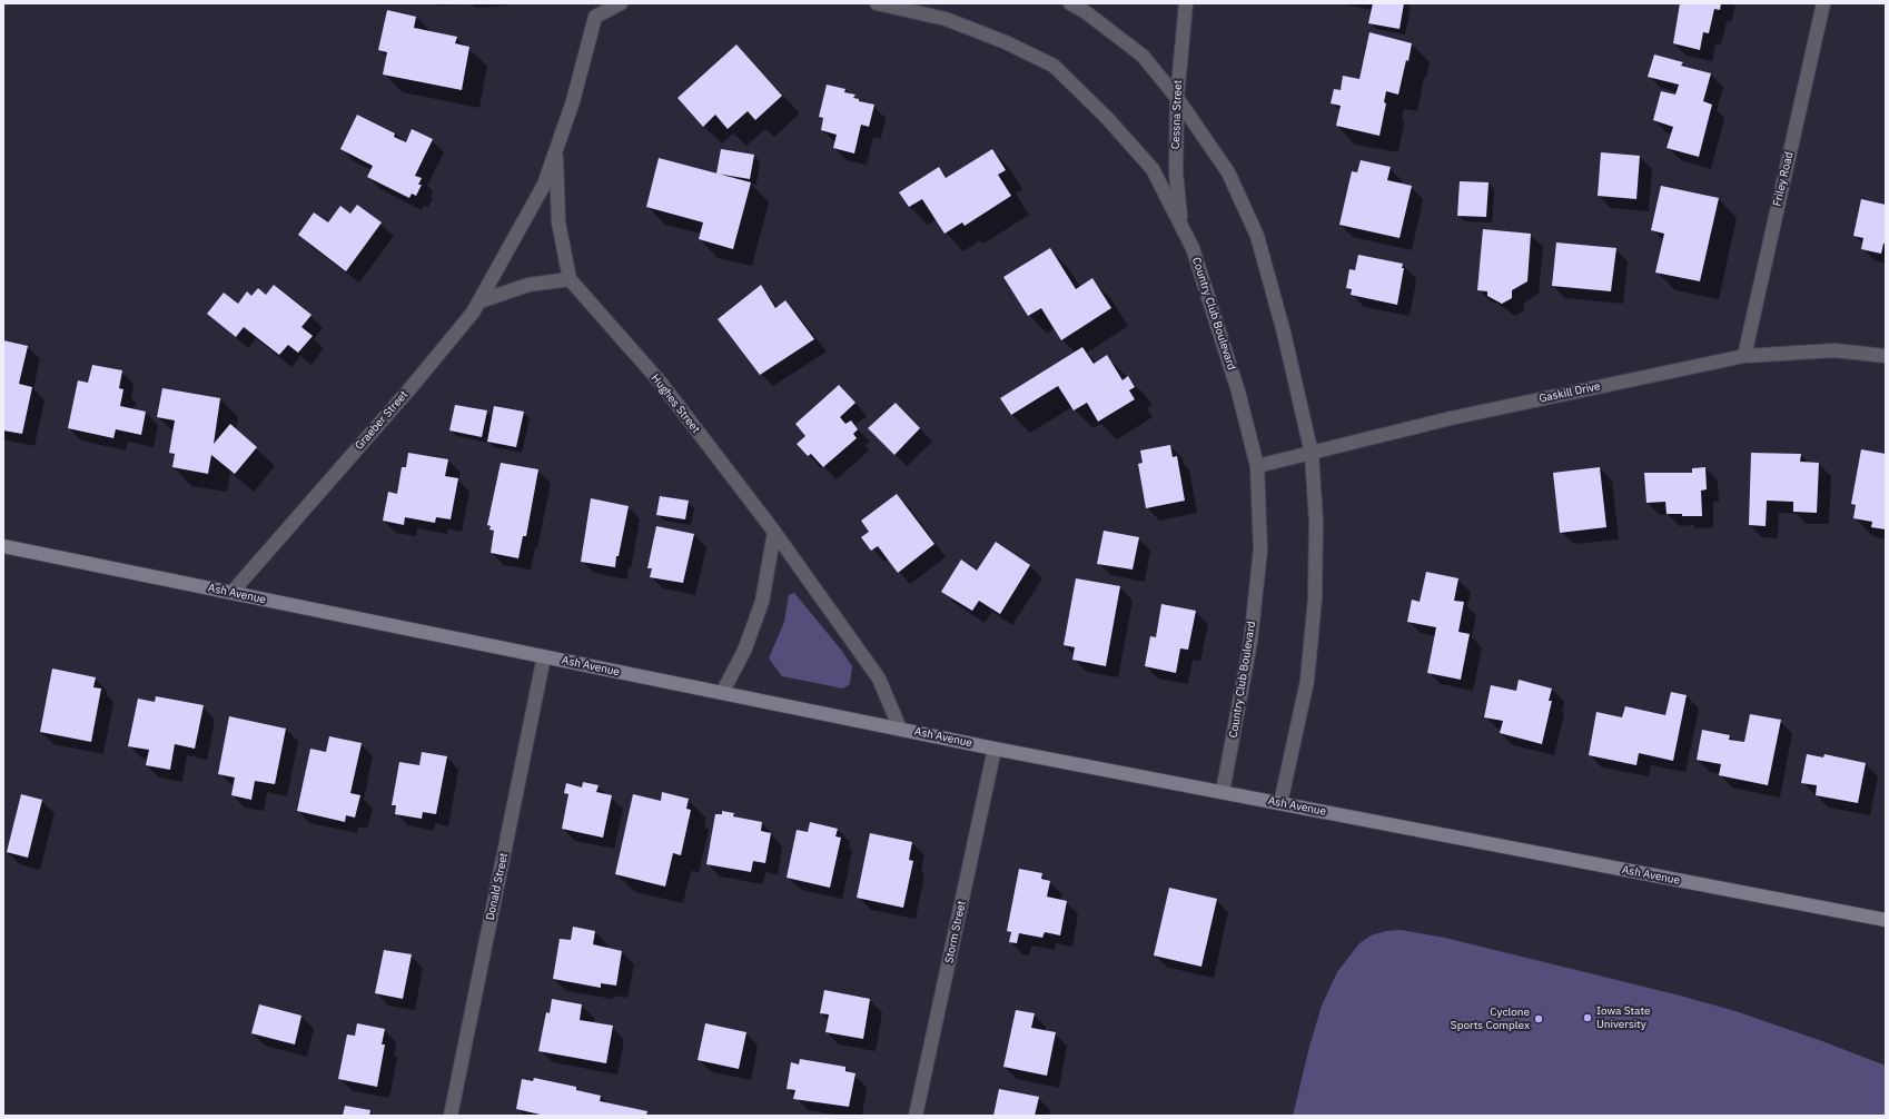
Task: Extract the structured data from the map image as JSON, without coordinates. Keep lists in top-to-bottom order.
{
  "streets": {
    "street": [
      "Cessna Street",
      "Friley Road",
      "Country Club Boulevard",
      "Gaskill Drive",
      "Hughes Street",
      "Graeber Street",
      "Ash Avenue",
      "Donald Street",
      "Storm Street"
    ]
  },
  "crossings": [
    ["Cessna Street", "Country Club Boulevard"],
    ["Friley Road", "Gaskill Drive"],
    ["Country Club Boulevard", "Gaskill Drive"],
    ["Country Club Boulevard", "Ash Avenue"],
    ["Hughes Street", "Ash Avenue"],
    ["Graeber Street", "Ash Avenue"],
    ["Ash Avenue", "Donald Street"],
    ["Ash Avenue", "Storm Street"]
  ],
  "places": ["Iowa State University", "Cyclone Sports Complex"]
}
